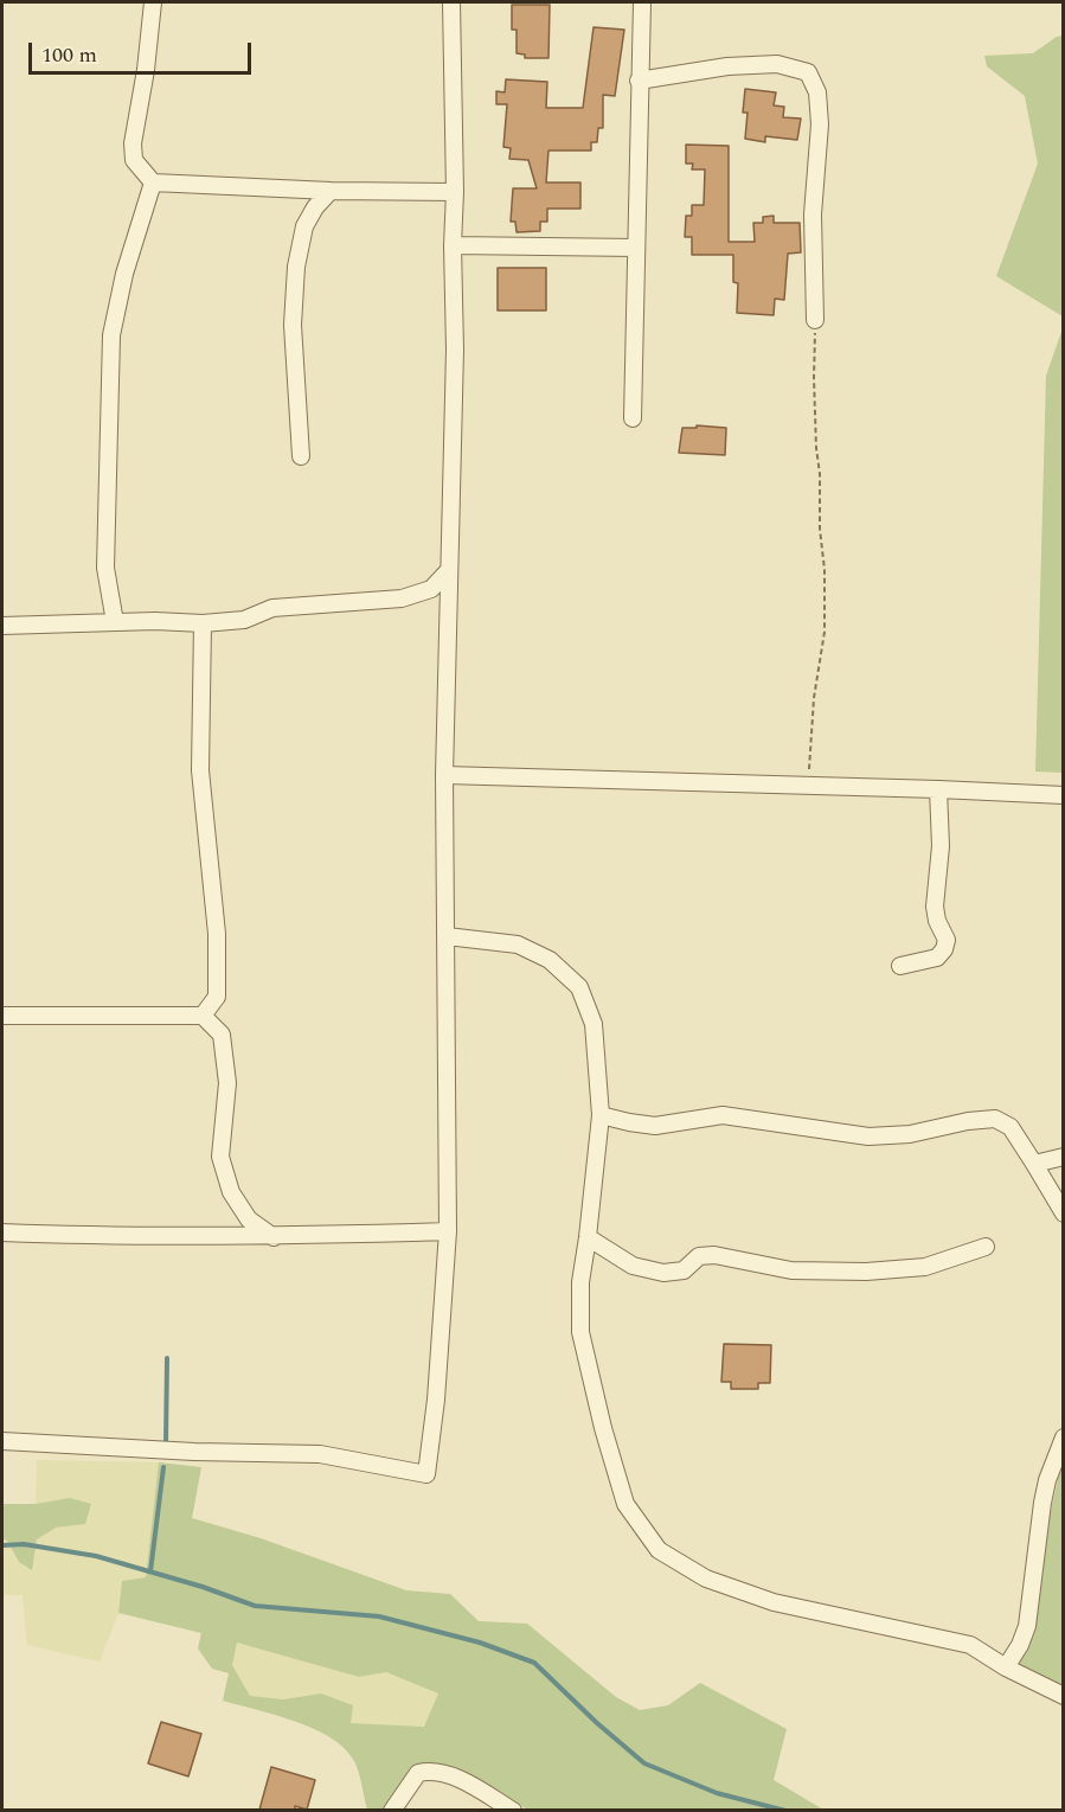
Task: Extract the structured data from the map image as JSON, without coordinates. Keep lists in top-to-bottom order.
{
  "scale_bar": "100 m"
}
